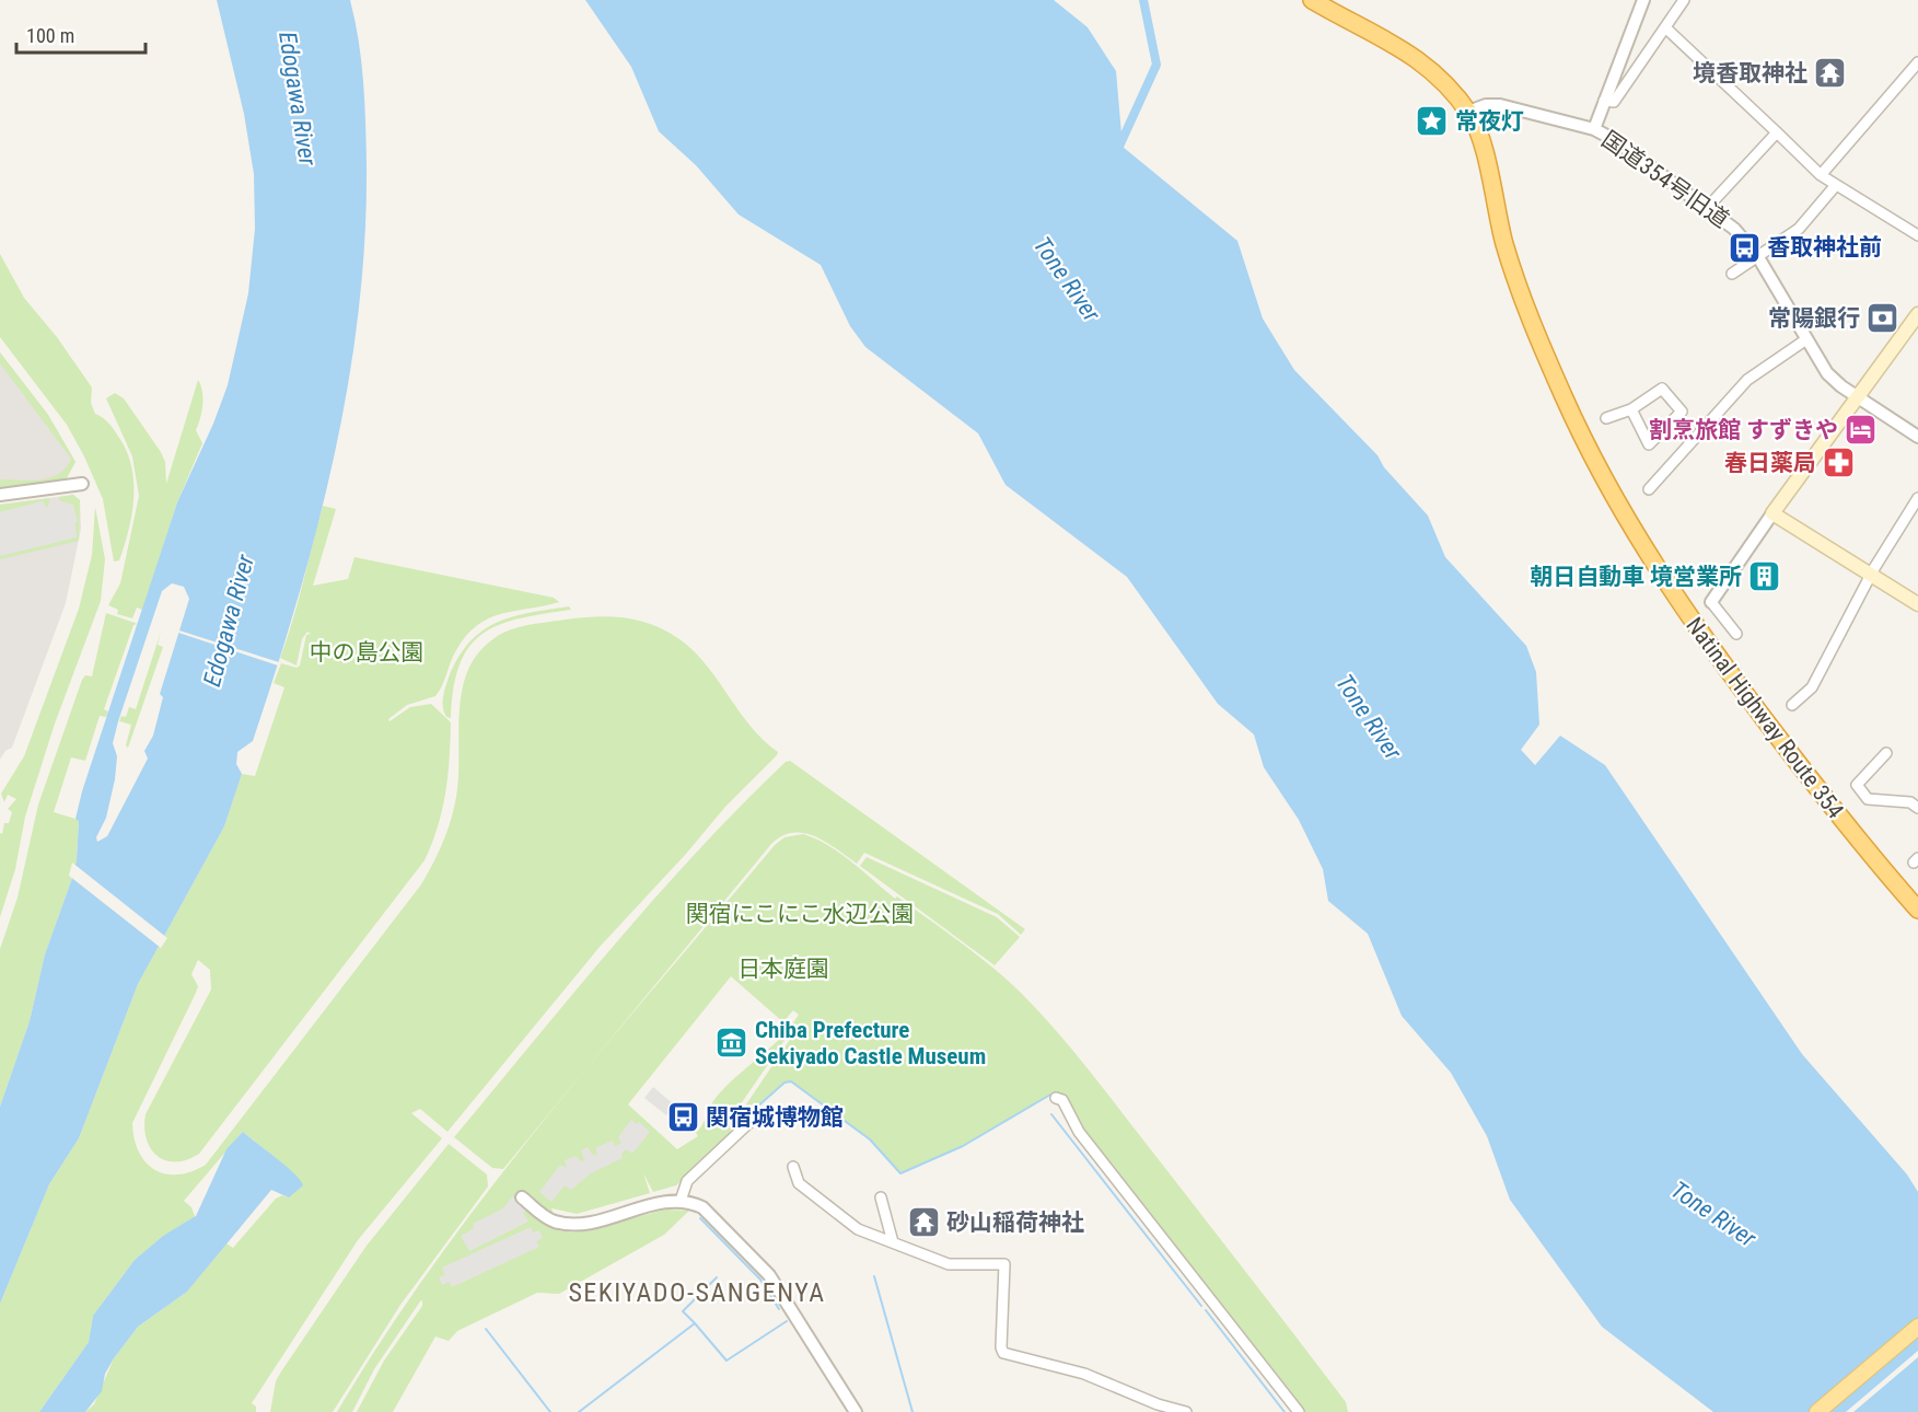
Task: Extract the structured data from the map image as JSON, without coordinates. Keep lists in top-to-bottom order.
{
  "streets": {
    "highway": ["Natinal Highway Route 354"],
    "street": ["国道354号旧道"]
  },
  "crossings": [
    ["国道354号旧道", "Natinal Highway Route 354"]
  ],
  "districts": ["SEKIYADO-SANGENYA"],
  "water": ["Edogawa River", "Tone River"],
  "parks": ["中の島公園", "関宿にこにこ水辺公園", "日本庭園"],
  "places": {
    "temple": ["境香取神社", "砂山稲荷神社"],
    "place": ["常夜灯"],
    "bus stop": ["香取神社前", "関宿城博物館"],
    "bank": ["常陽銀行"],
    "hotel": ["割烹旅館 すずきや"],
    "pharmacy": ["春日薬局"],
    "building": ["朝日自動車 境営業所"],
    "museum": ["Chiba Prefecture Sekiyado Castle Museum"]
  },
  "scale_bar": "100 m"
}
